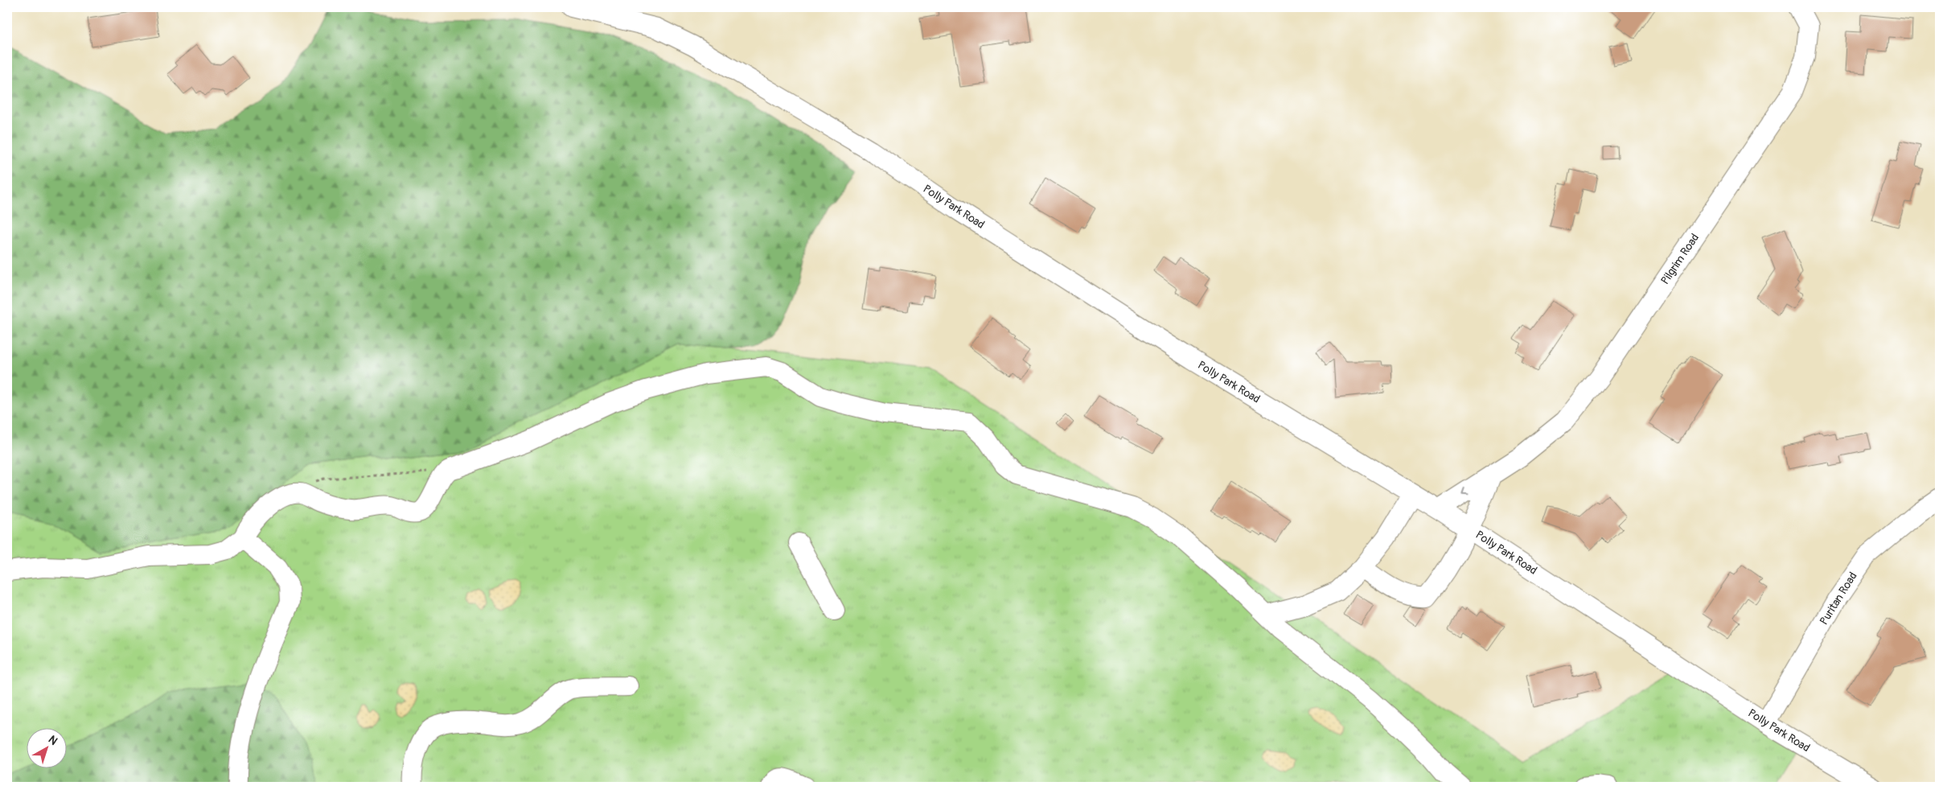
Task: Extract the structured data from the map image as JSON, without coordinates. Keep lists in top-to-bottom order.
{
  "streets": {
    "street": ["Polly Park Road", "Pilgrim Road", "Puritan Road"]
  },
  "crossings": [
    ["Polly Park Road", "Pilgrim Road"],
    ["Polly Park Road", "Puritan Road"]
  ],
  "north": "top right"
}
